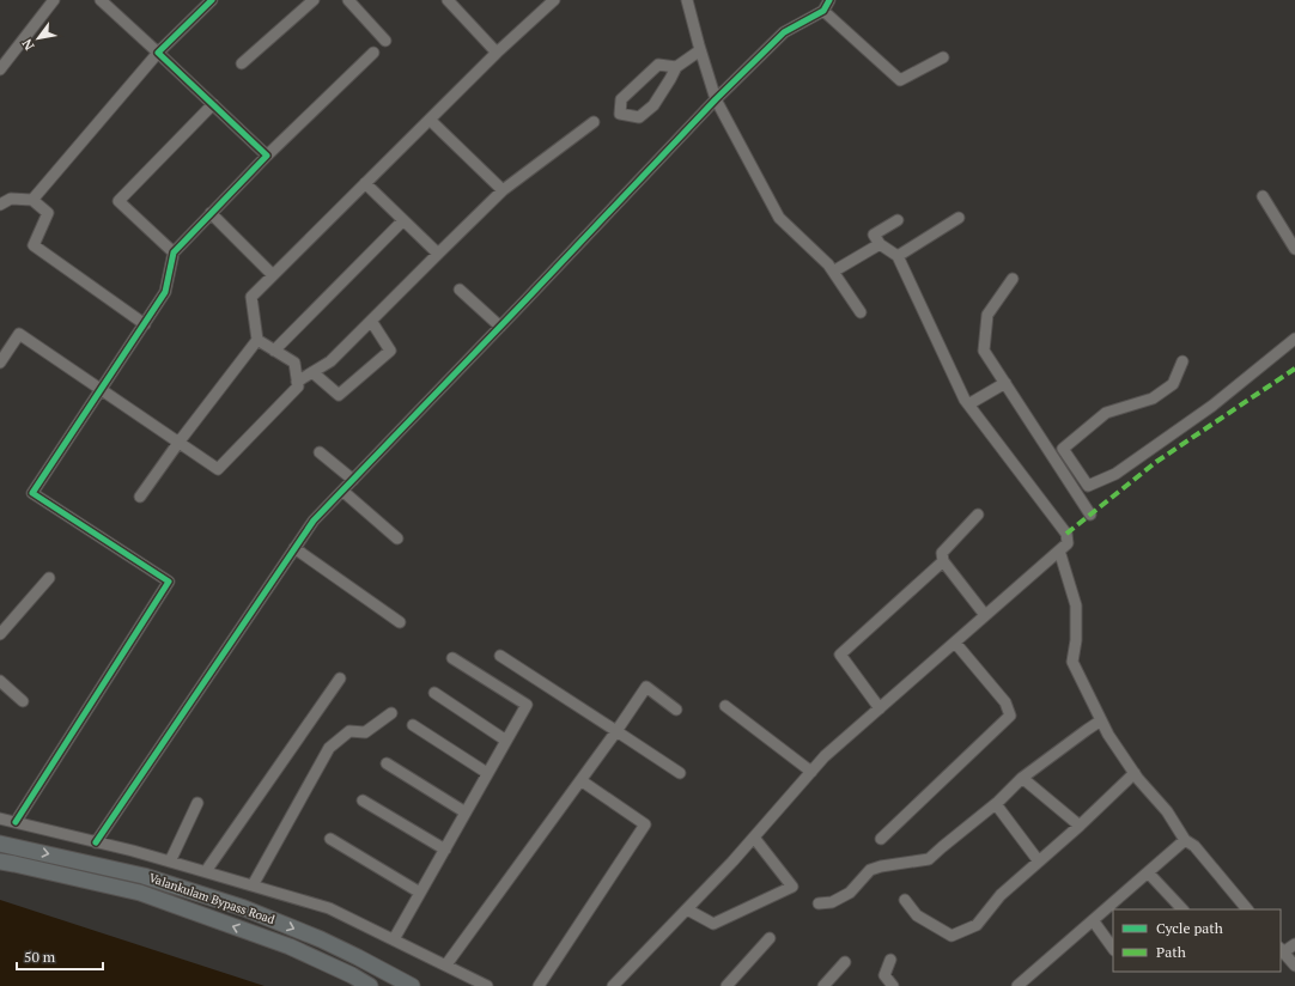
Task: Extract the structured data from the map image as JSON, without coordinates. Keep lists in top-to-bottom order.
{
  "streets": {
    "main road": ["Valankulam Bypass Road"]
  },
  "legend": ["Cycle path", "Path"],
  "scale_bar": "50 m",
  "north": "bottom left"
}
